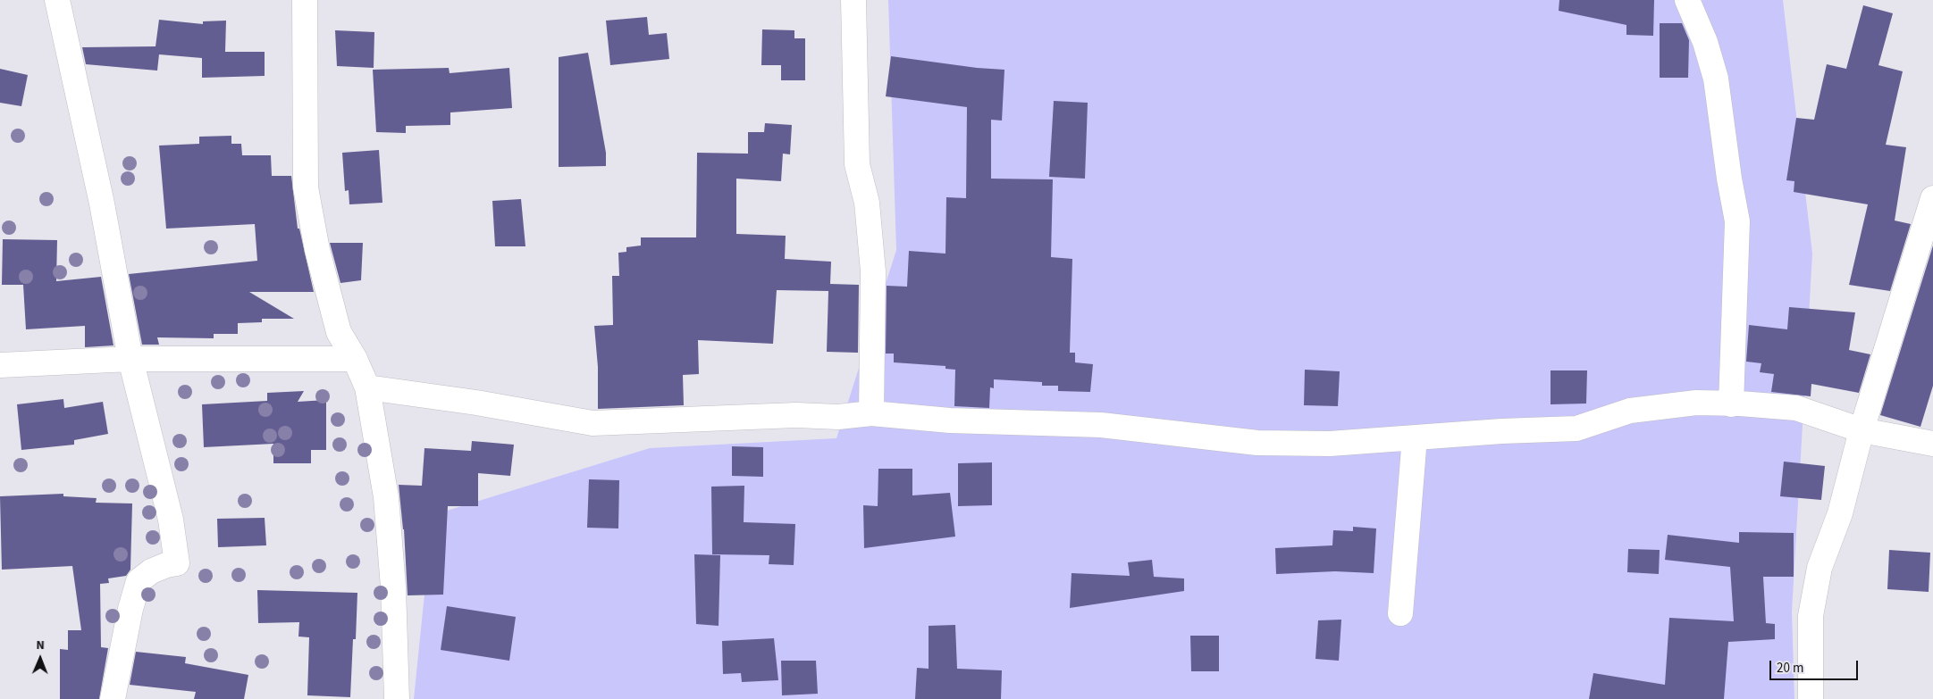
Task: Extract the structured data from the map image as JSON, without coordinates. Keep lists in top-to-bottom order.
{
  "scale_bar": "20 m",
  "north": "top"
}
